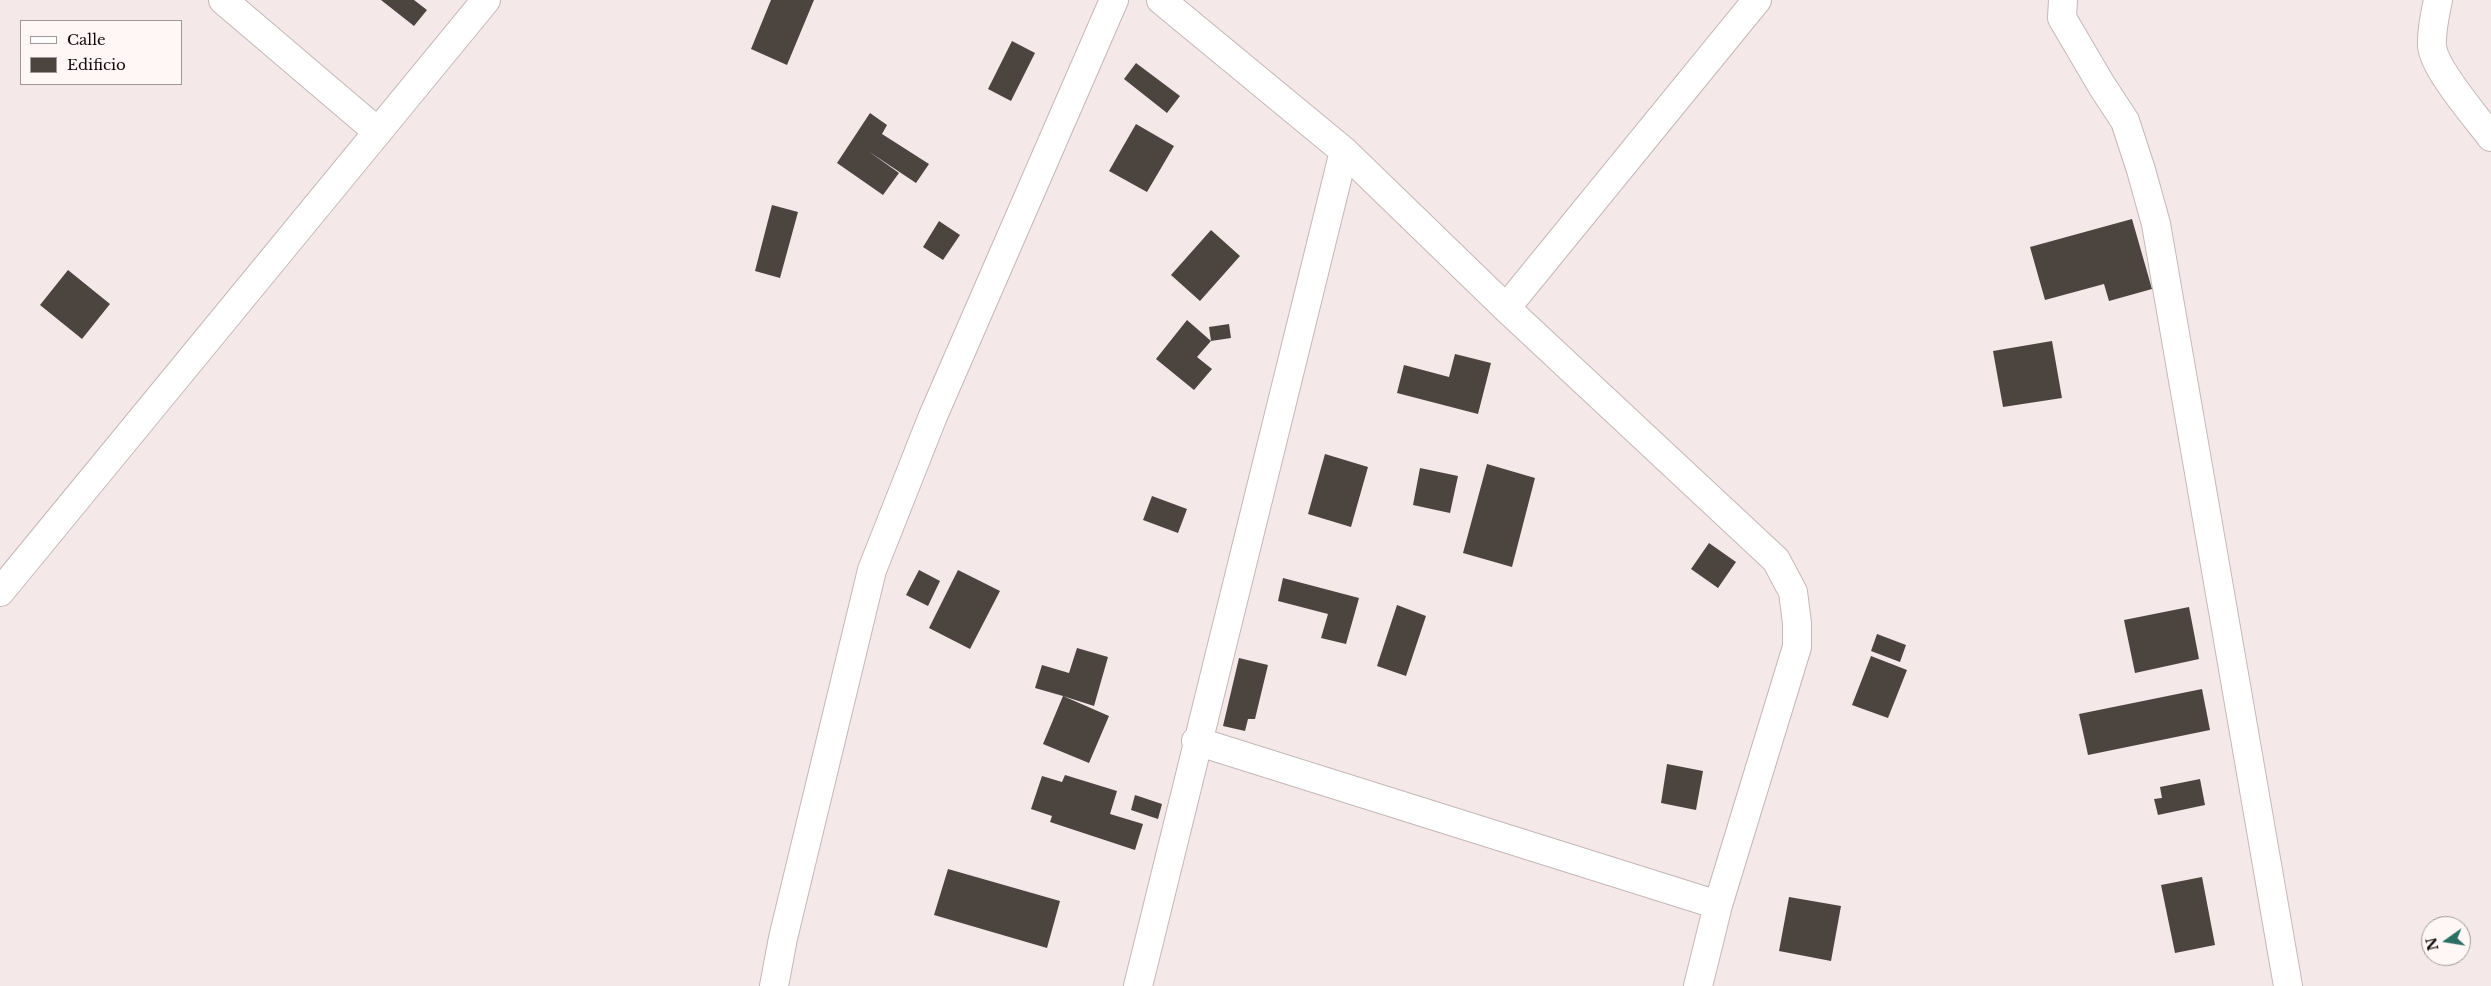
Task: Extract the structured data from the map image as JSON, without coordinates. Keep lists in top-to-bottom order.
{
  "legend": ["Calle", "Edificio"],
  "north": "left"
}
